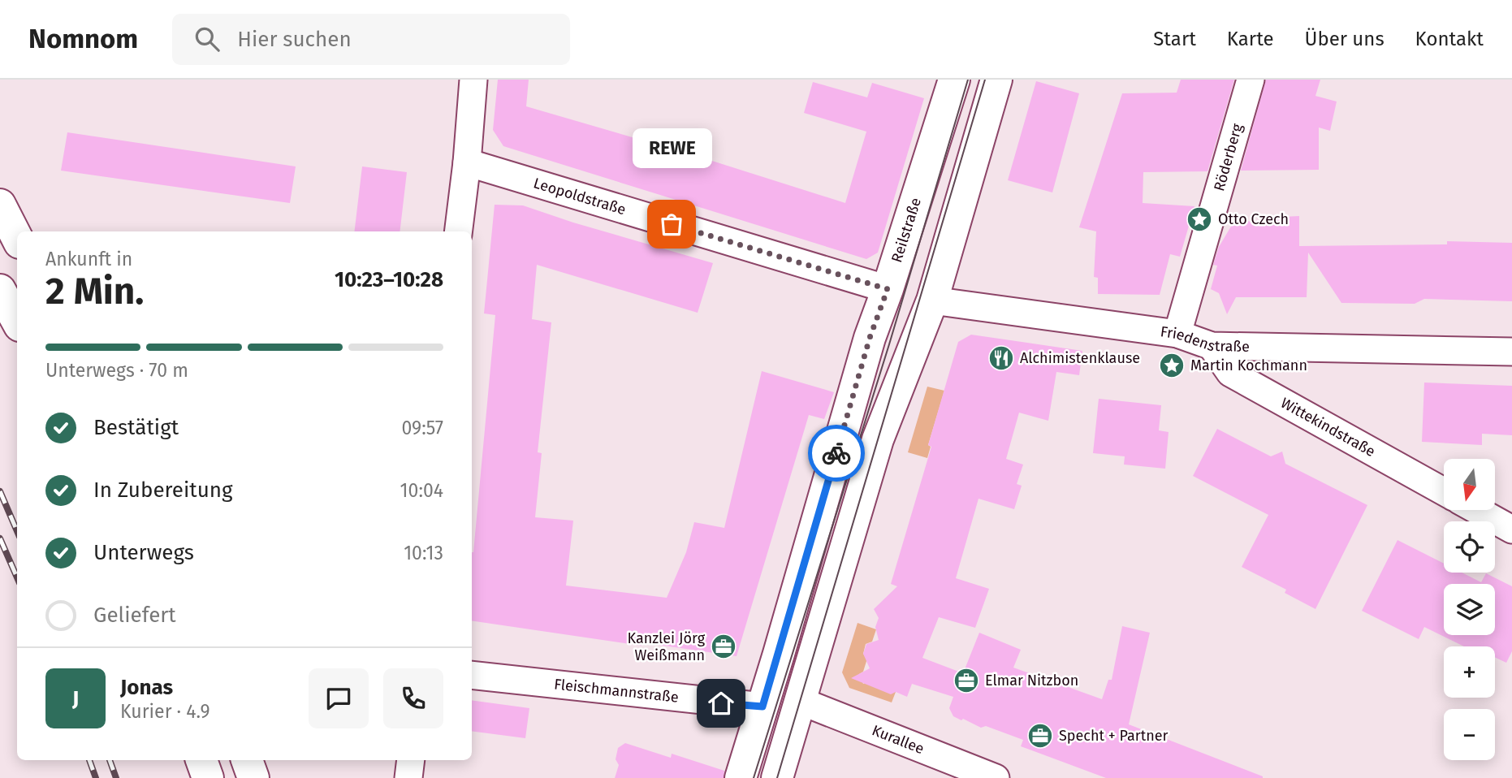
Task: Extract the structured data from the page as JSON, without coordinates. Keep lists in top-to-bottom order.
{
  "streets": {
    "street": [
      "Röderberg",
      "Leopoldstraße",
      "Reilstraße",
      "Friedenstraße",
      "Wittekindstraße",
      "Fleischmannstraße",
      "Kurallee"
    ]
  },
  "crossings": [
    ["Röderberg", "Friedenstraße"],
    ["Leopoldstraße", "Reilstraße"],
    ["Reilstraße", "Fleischmannstraße"],
    ["Friedenstraße", "Wittekindstraße"]
  ],
  "places": {
    "place": ["Otto Czech", "Martin Kochmann"],
    "other": ["REWE"],
    "restaurant": ["Alchimistenklause"],
    "office": ["Kanzlei Jörg Weißmann", "Elmar Nitzbon", "Specht + Partner"]
  },
  "north": "bottom",
  "page": {
    "header": "Nomnom",
    "search": "Hier suchen",
    "nav": [
      "Start",
      "Karte",
      "Über uns",
      "Kontakt"
    ],
    "bubble": "REWE",
    "heading": ["2 Min.", "Ankunft in", "10:23–10:28"],
    "panel": ["Jonas", "Kurier · 4.9"],
    "bar": "Unterwegs · 70 m",
    "list": [
      ["Bestätigt", "09:57"],
      ["In Zubereitung", "10:04"],
      ["Unterwegs", "10:13"],
      "Geliefert"
    ],
    "map_buttons": ["+", "−"],
    "round": "J"
  }
}
